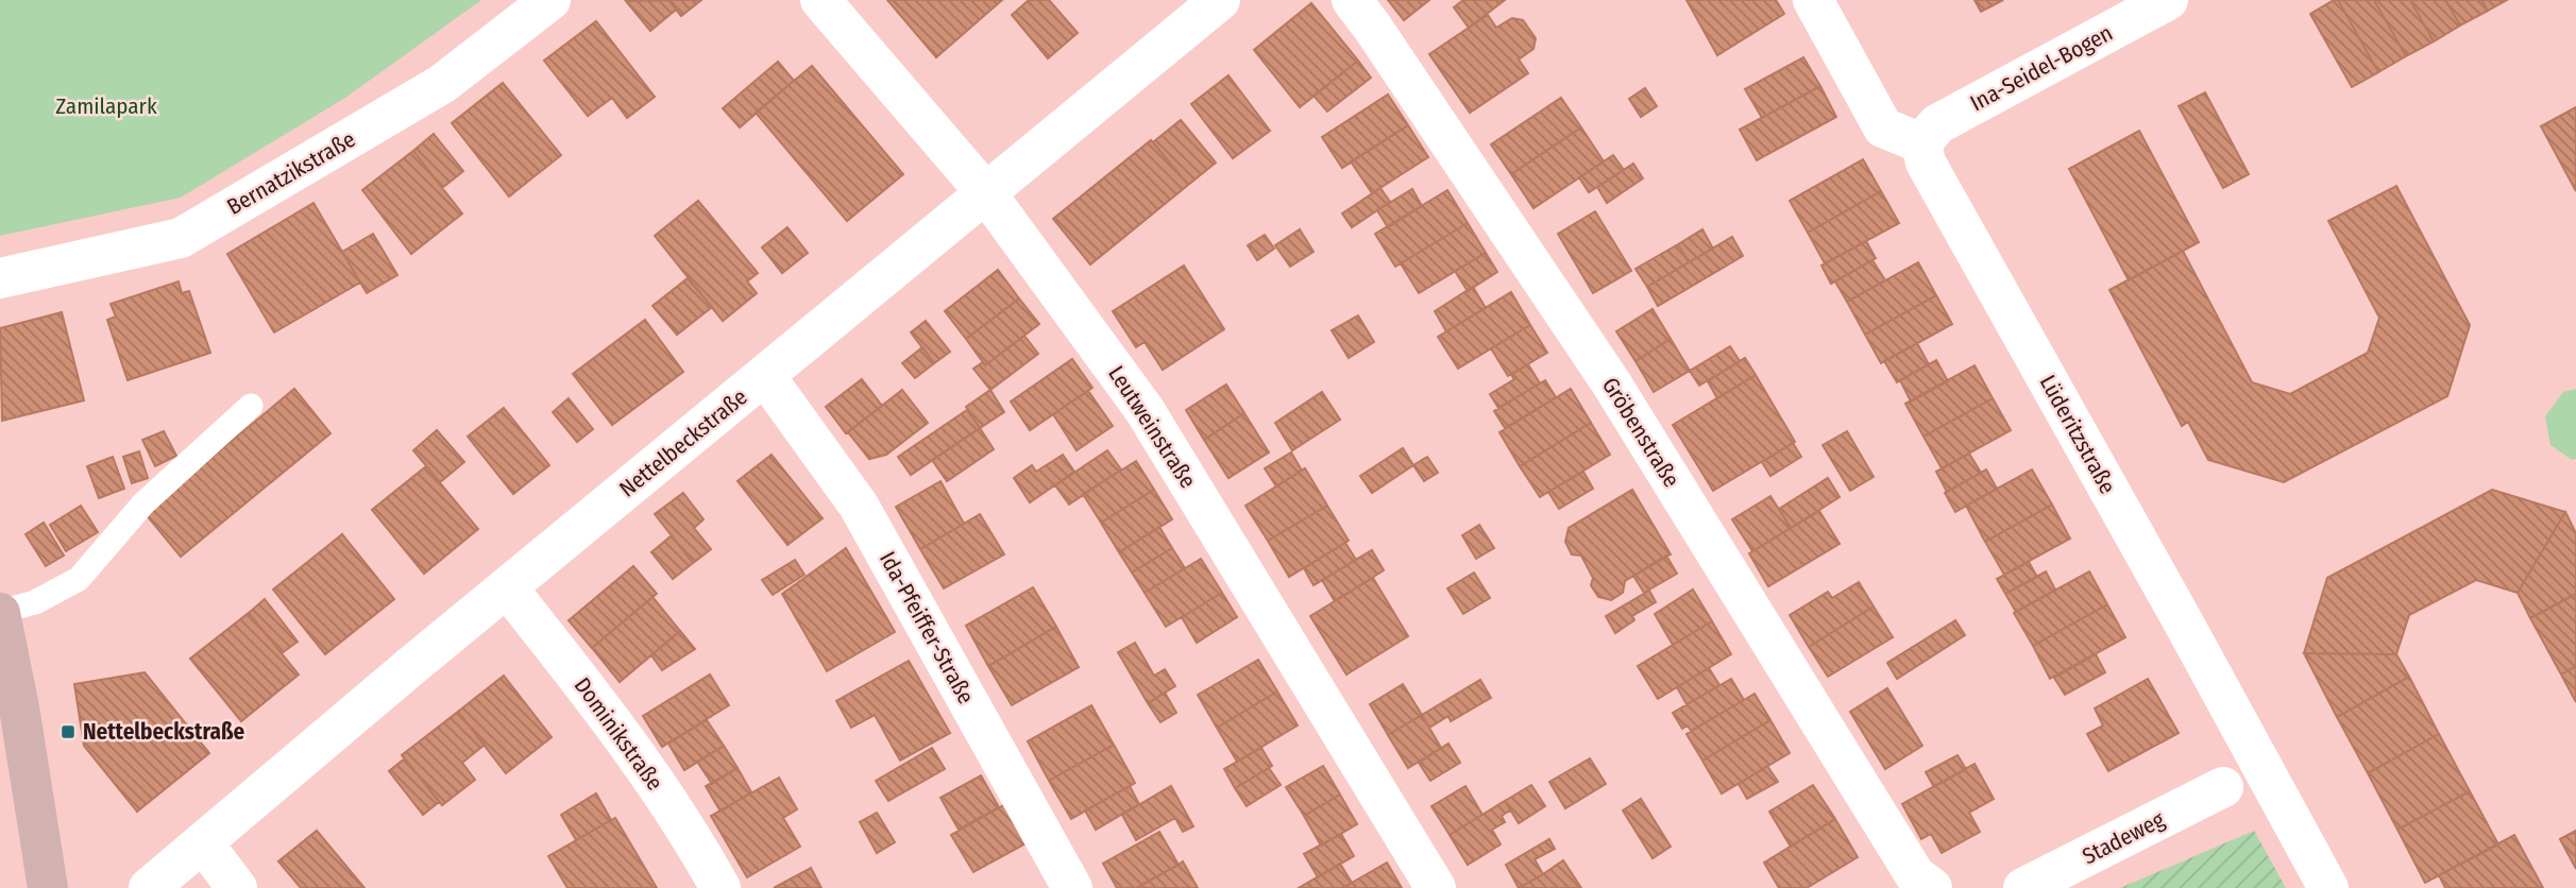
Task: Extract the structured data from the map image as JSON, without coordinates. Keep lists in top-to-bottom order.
{
  "streets": {
    "street": [
      "Ina-Seidel-Bogen",
      "Bernatzikstraße",
      "Leutweinstraße",
      "Gröbenstraße",
      "Lüderitzstraße",
      "Nettelbeckstraße",
      "Ida-Pfeiffer-Straße",
      "Dominikstraße",
      "Stadeweg"
    ]
  },
  "crossings": [
    ["Ina-Seidel-Bogen", "Lüderitzstraße"],
    ["Leutweinstraße", "Nettelbeckstraße"],
    ["Nettelbeckstraße", "Ida-Pfeiffer-Straße"],
    ["Nettelbeckstraße", "Dominikstraße"]
  ],
  "parks": ["Zamilapark"],
  "places": {
    "transit": ["Nettelbeckstraße"]
  }
}
